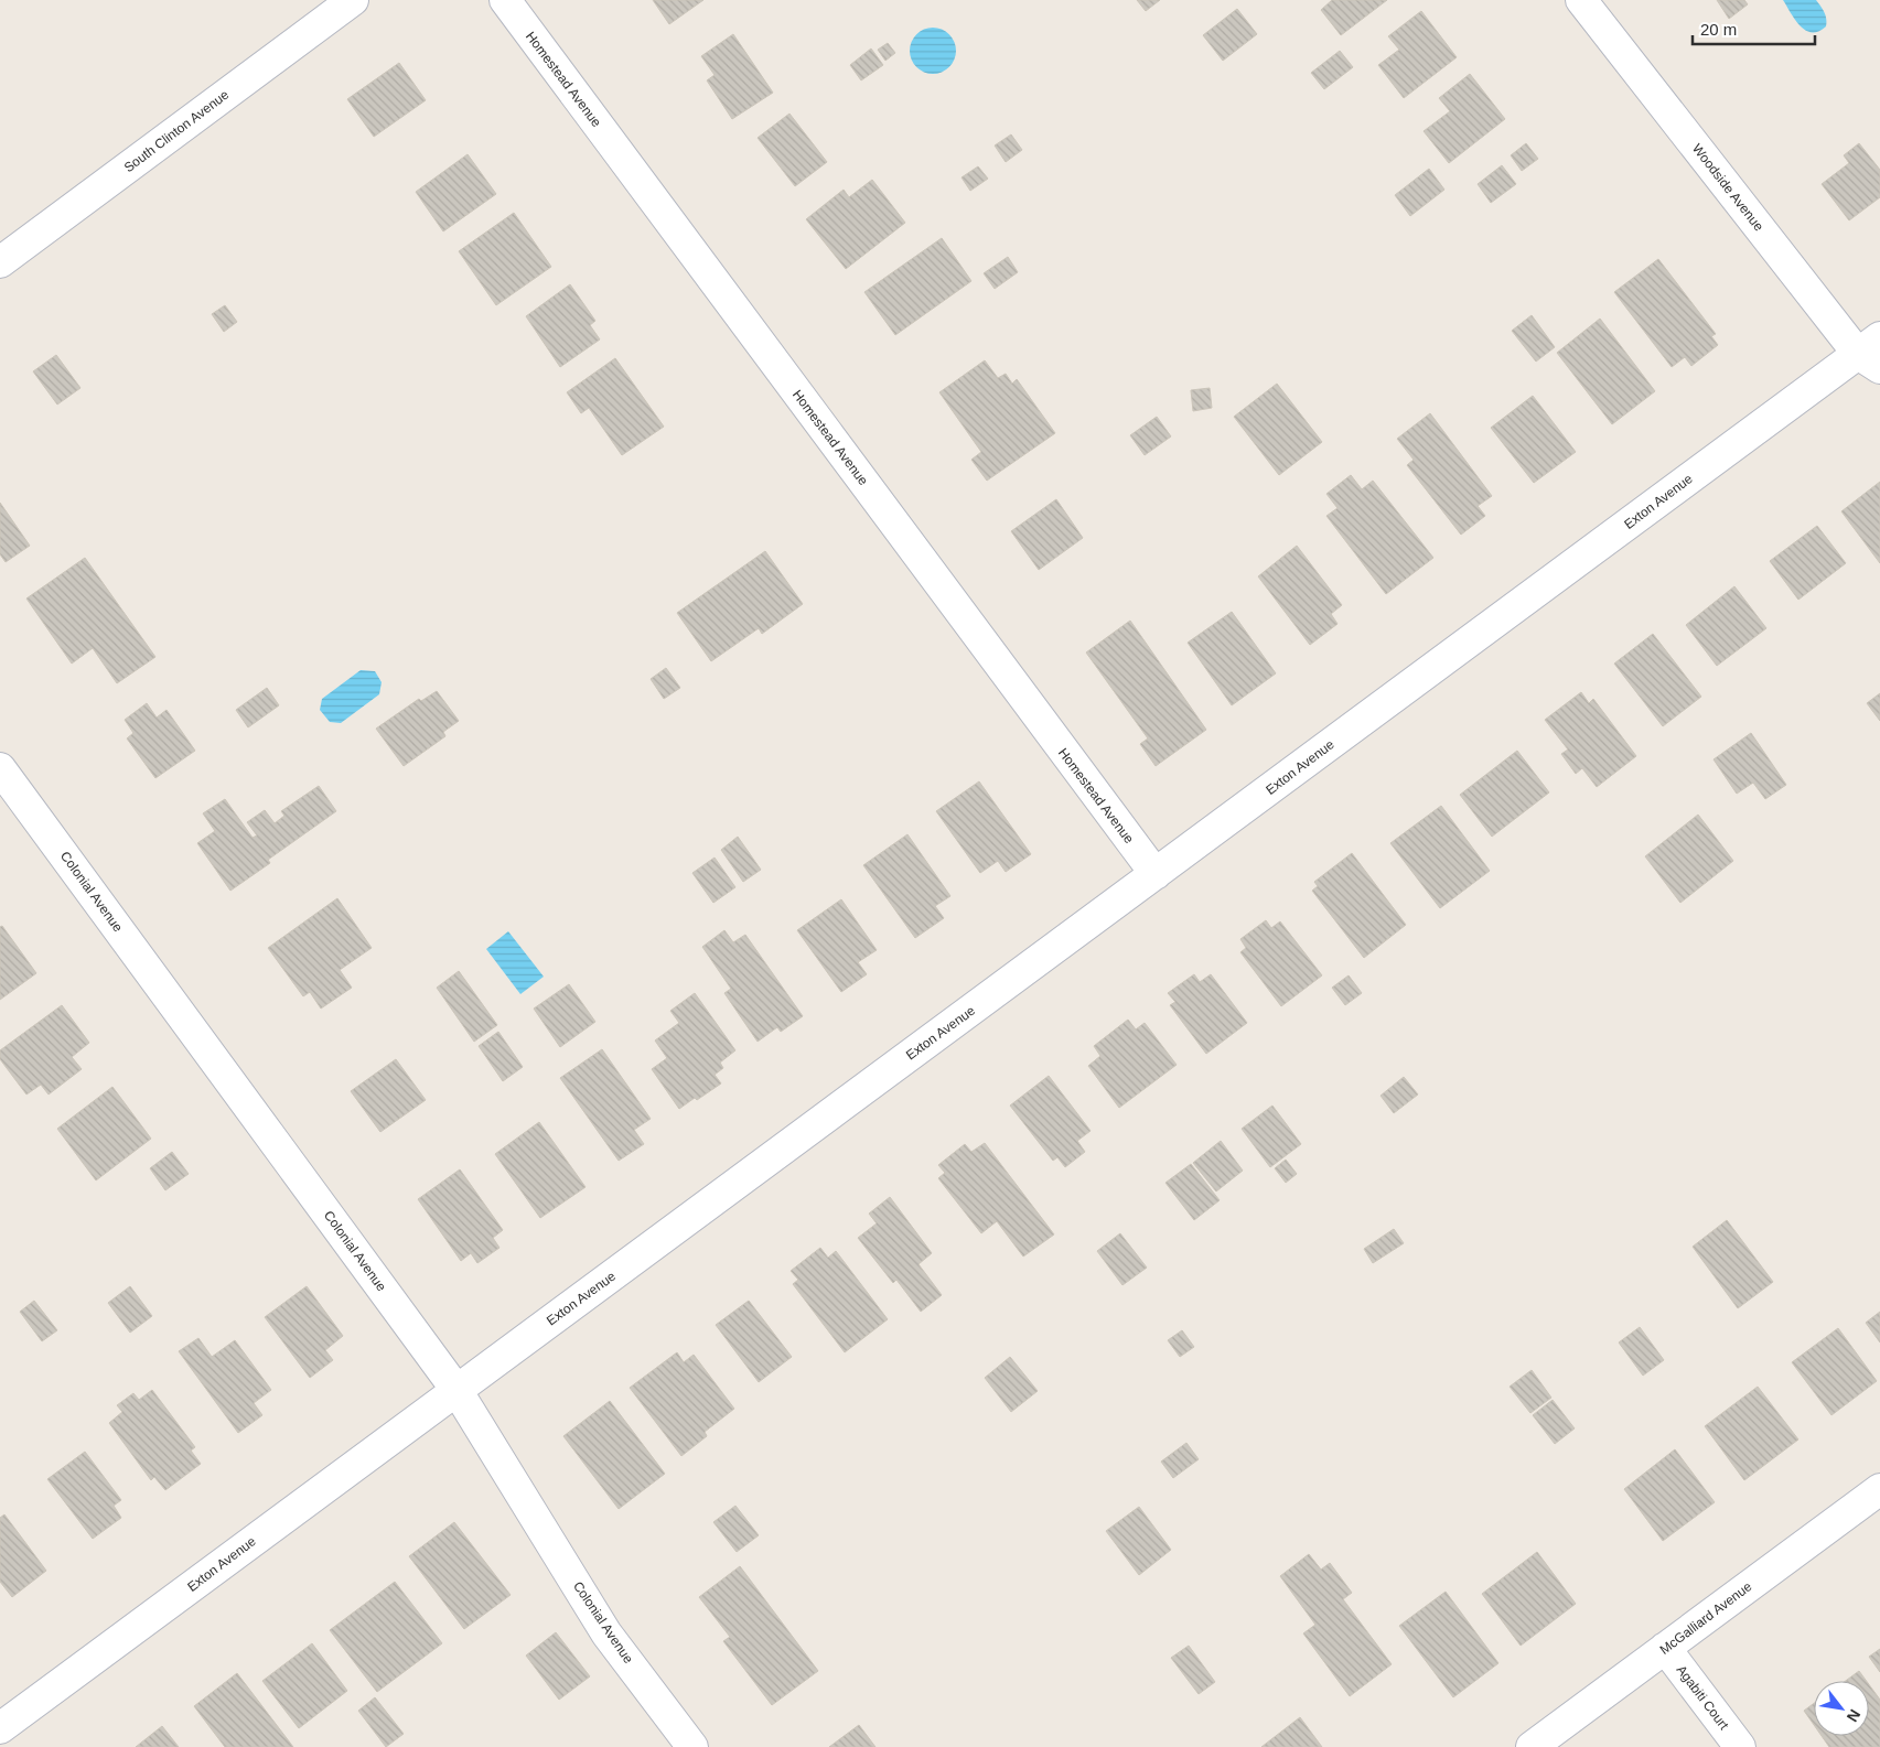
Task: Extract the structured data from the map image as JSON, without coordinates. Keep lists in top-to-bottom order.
{
  "streets": {
    "street": [
      "Homestead Avenue",
      "South Clinton Avenue",
      "Woodside Avenue",
      "Exton Avenue",
      "Colonial Avenue",
      "McGalliard Avenue",
      "Agabiti Court"
    ]
  },
  "crossings": [
    ["Homestead Avenue", "Exton Avenue"],
    ["Woodside Avenue", "Exton Avenue"],
    ["Exton Avenue", "Colonial Avenue"],
    ["McGalliard Avenue", "Agabiti Court"]
  ],
  "scale_bar": "20 m",
  "north": "bottom right"
}
